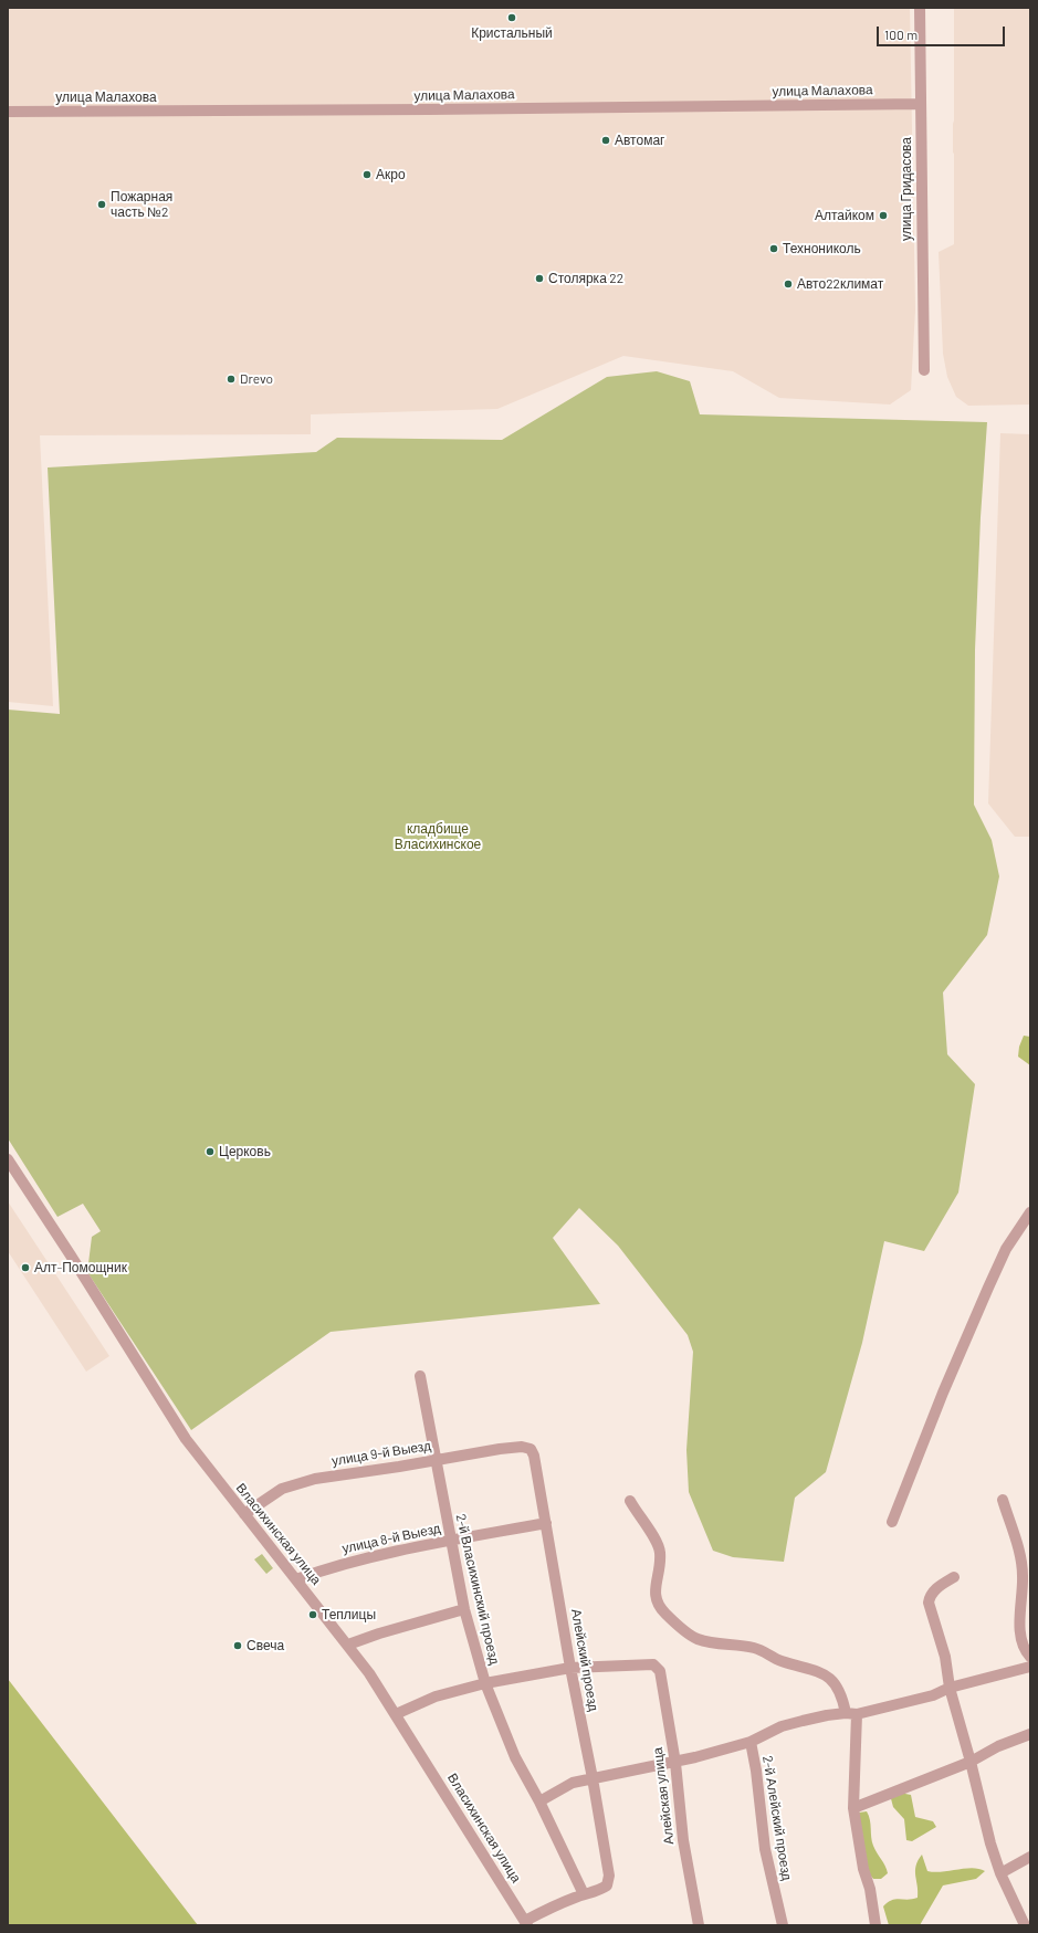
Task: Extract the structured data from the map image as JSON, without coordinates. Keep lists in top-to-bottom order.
{
  "streets": {
    "street": [
      "улица Малахова",
      "улица Гридасова",
      "улица 9-й Выезд",
      "Власихинская улица",
      "улица 8-й Выезд",
      "2-й Власихинский проезд",
      "Алейский проезд",
      "Алейская улица",
      "2-й Алейский проезд"
    ]
  },
  "crossings": [
    ["улица Малахова", "улица Гридасова"],
    ["улица 9-й Выезд", "Власихинская улица"],
    ["улица 9-й Выезд", "2-й Власихинский проезд"],
    ["улица 9-й Выезд", "Алейский проезд"],
    ["Власихинская улица", "улица 8-й Выезд"],
    ["улица 8-й Выезд", "2-й Власихинский проезд"],
    ["улица 8-й Выезд", "Алейский проезд"],
    ["2-й Власихинский проезд", "Алейский проезд"],
    ["Алейский проезд", "Алейская улица"]
  ],
  "parks": ["кладбище Власихинское"],
  "places": [
    "Кристальный",
    "Автомаг",
    "Акро",
    "Пожарная часть №2",
    "Алтайком",
    "Технониколь",
    "Столярка 22",
    "Авто22климат",
    "Drevo",
    "Церковь",
    "Алт-Помощник",
    "Теплицы",
    "Свеча"
  ],
  "scale_bar": "100 m"
}
